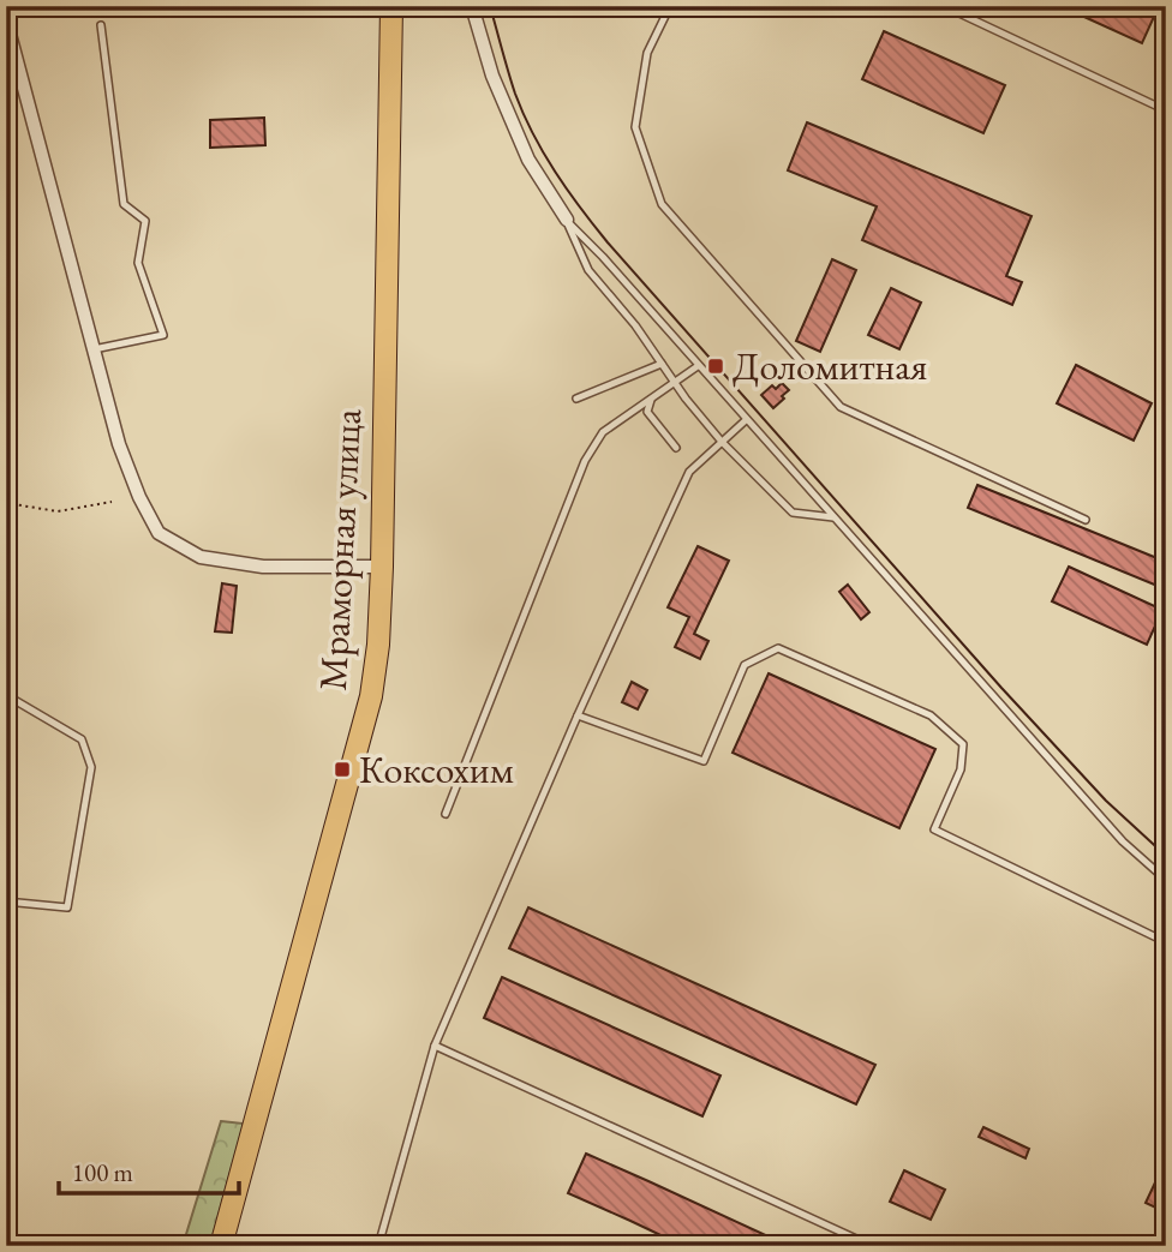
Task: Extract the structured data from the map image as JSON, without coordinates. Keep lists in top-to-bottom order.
{
  "streets": {
    "main road": ["Мраморная улица"]
  },
  "places": {
    "transit": ["Доломитная", "Коксохим"]
  },
  "scale_bar": "100 m"
}
